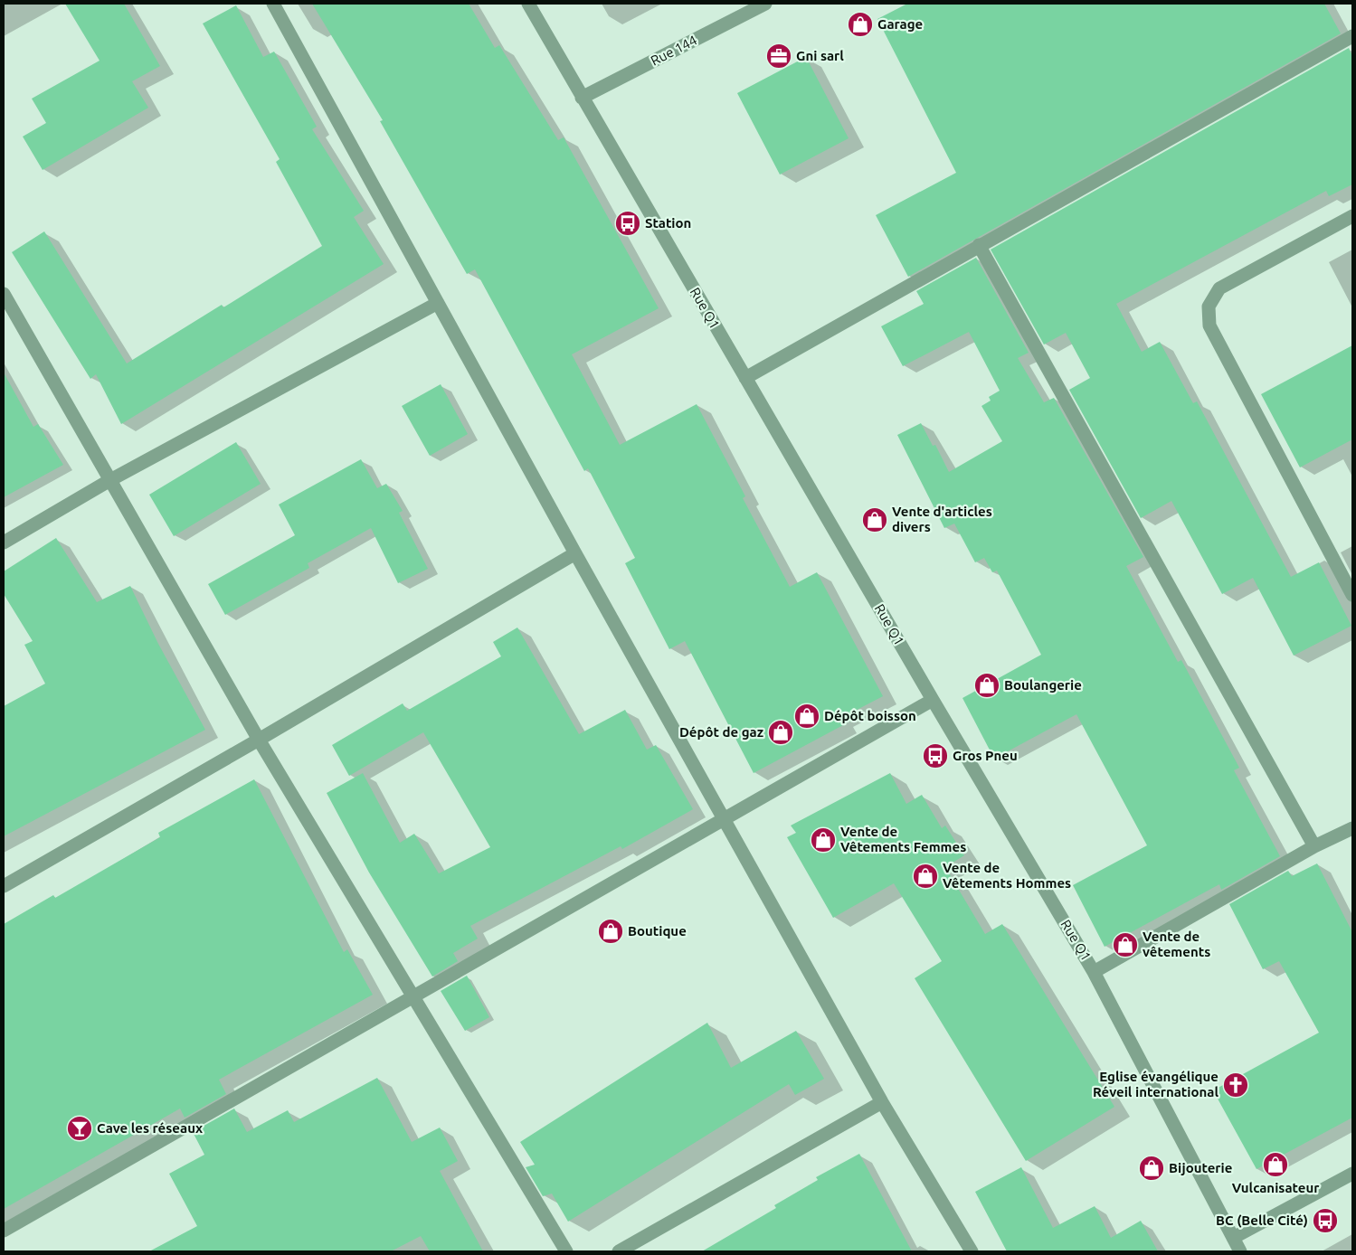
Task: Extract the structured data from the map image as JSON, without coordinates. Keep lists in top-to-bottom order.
{
  "streets": {
    "street": ["Rue 144", "Rue Q1"]
  },
  "crossings": [
    ["Rue 144", "Rue Q1"]
  ],
  "places": {
    "shop": [
      "Garage",
      "Vente d'articles divers",
      "Boulangerie",
      "Dépôt boisson",
      "Dépôt de gaz",
      "Vente de Vêtements Femmes",
      "Vente de Vêtements Hommes",
      "Boutique",
      "Vente de vêtements",
      "Vulcanisateur",
      "Bijouterie"
    ],
    "office": ["Gni sarl"],
    "bus stop": ["Station", "Gros Pneu", "BC (Belle Cité)"],
    "church": ["Eglise évangélique Réveil international"],
    "bar": ["Cave les réseaux"]
  }
}
